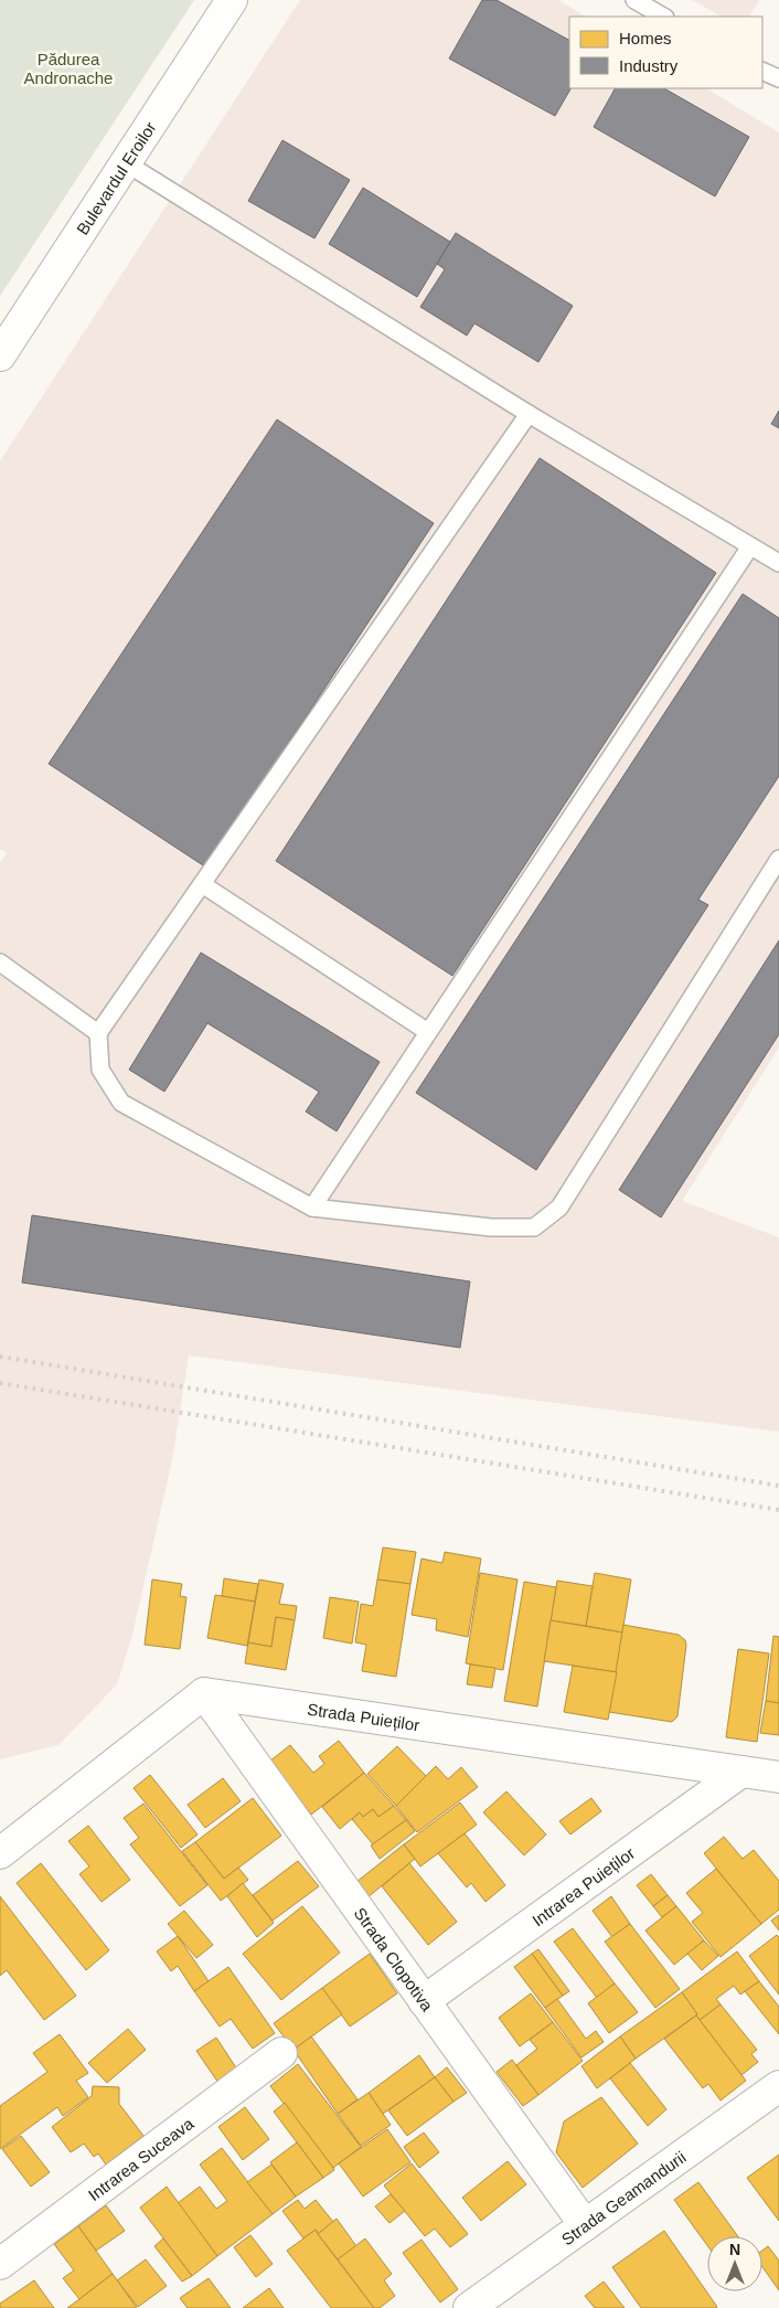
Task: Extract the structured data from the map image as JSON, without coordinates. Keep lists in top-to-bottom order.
{
  "streets": {
    "street": [
      "Bulevardul Eroilor",
      "Strada Puieților",
      "Intrarea Puieților",
      "Strada Clopotiva",
      "Intrarea Suceava",
      "Strada Geamandurii"
    ]
  },
  "crossings": [
    ["Strada Puieților", "Intrarea Puieților"],
    ["Strada Puieților", "Strada Clopotiva"],
    ["Intrarea Puieților", "Strada Clopotiva"],
    ["Strada Clopotiva", "Strada Geamandurii"]
  ],
  "parks": ["Pădurea Andronache"],
  "legend": ["Homes", "Industry"],
  "north": "top"
}
